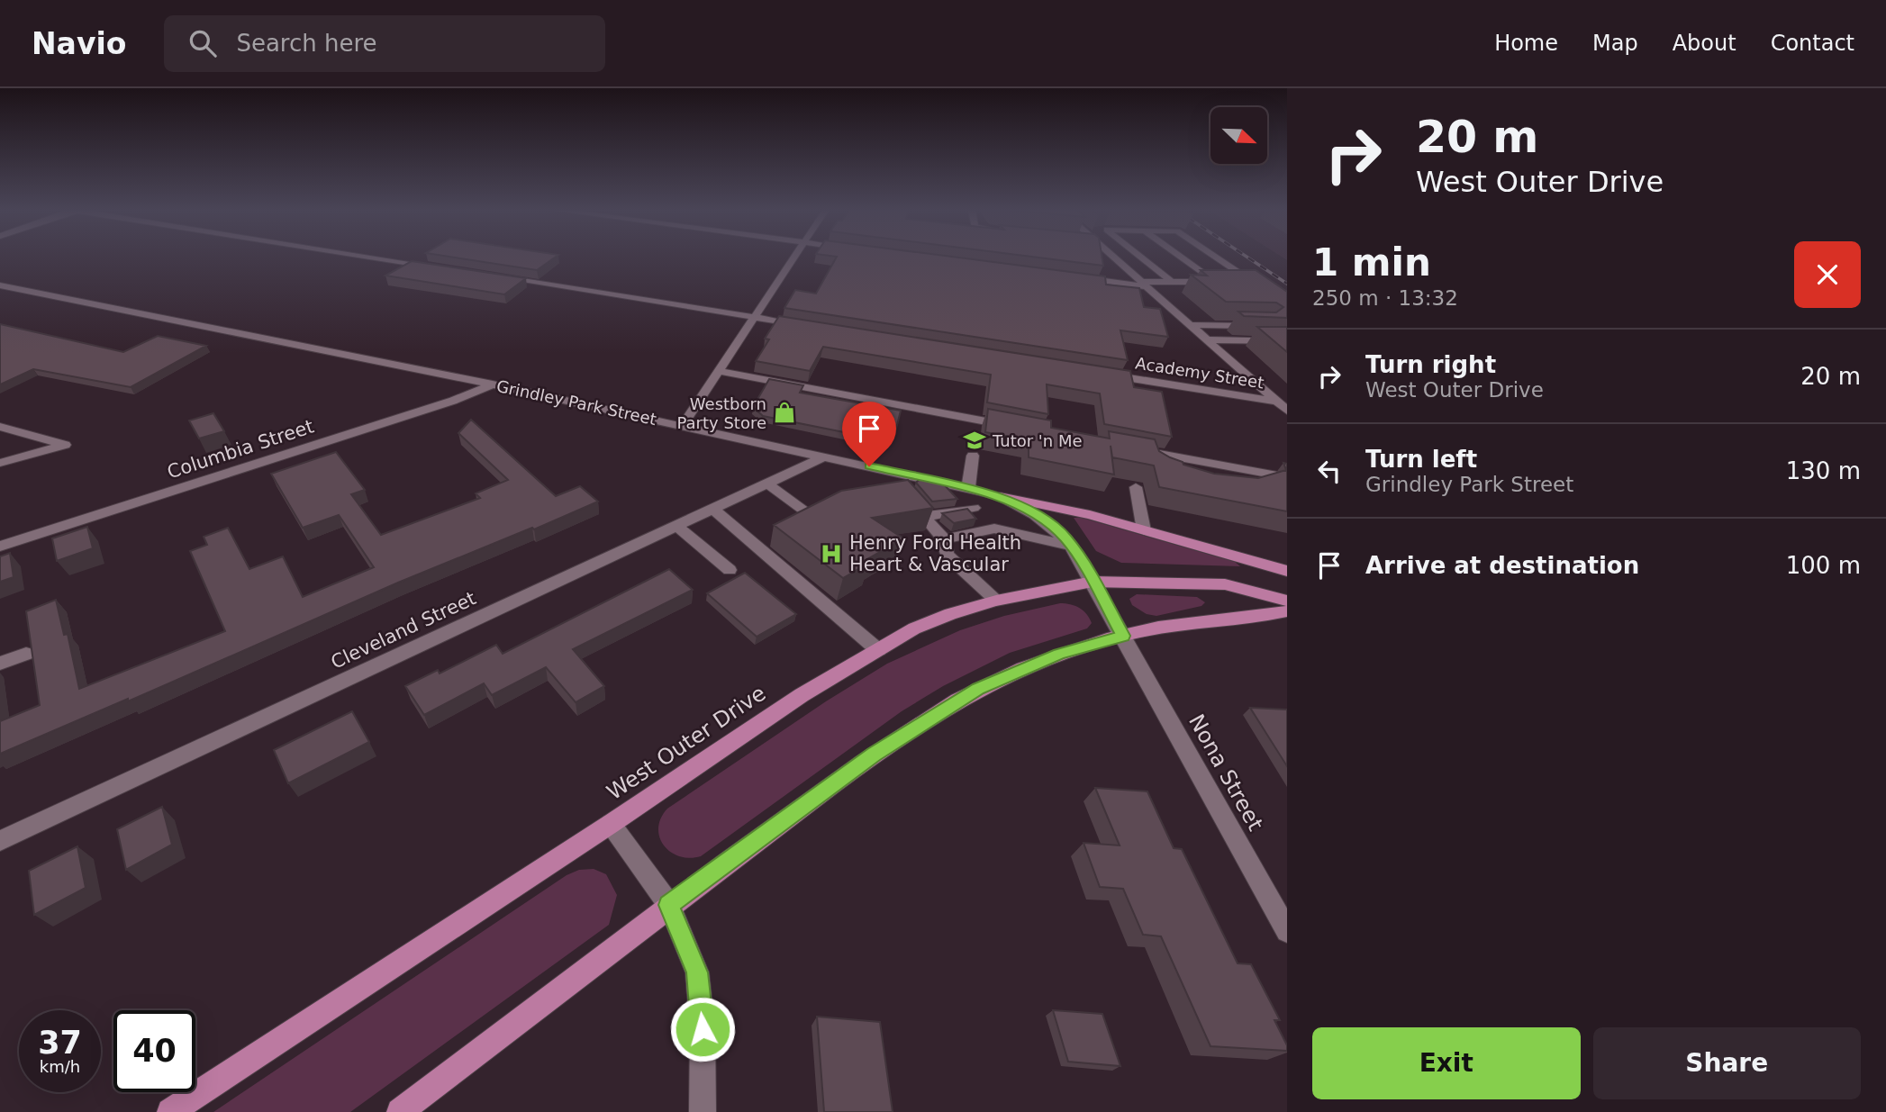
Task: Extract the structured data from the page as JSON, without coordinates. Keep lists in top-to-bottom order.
{
  "streets": {
    "main road": ["West Outer Drive"],
    "street": [
      "Academy Street",
      "Grindley Park Street",
      "Columbia Street",
      "Cleveland Street",
      "Nona Street"
    ]
  },
  "crossings": [
    ["Grindley Park Street", "Columbia Street"],
    ["Grindley Park Street", "Cleveland Street"],
    ["Grindley Park Street", "West Outer Drive"],
    ["Grindley Park Street", "Nona Street"]
  ],
  "places": {
    "shop": ["Westborn Party Store"],
    "school or university": ["Tutor 'n Me"],
    "hospital": ["Henry Ford Health Heart & Vascular"]
  },
  "north": "bottom right",
  "page": {
    "header": "Navio",
    "search": "Search here",
    "nav": [
      "Home",
      "Map",
      "About",
      "Contact"
    ],
    "turn": ["20 m", "West Outer Drive"],
    "heading": ["1 min", "250 m · 13:32"],
    "list": [
      {
        "name": "Turn right",
        "note": "West Outer Drive",
        "value": "20 m"
      },
      {
        "name": "Turn left",
        "note": "Grindley Park Street",
        "value": "130 m"
      },
      {
        "name": "Arrive at destination",
        "value": "100 m"
      }
    ],
    "speed": "37 km/h",
    "limit": "40",
    "buttons": ["Exit", "Share"]
  }
}
